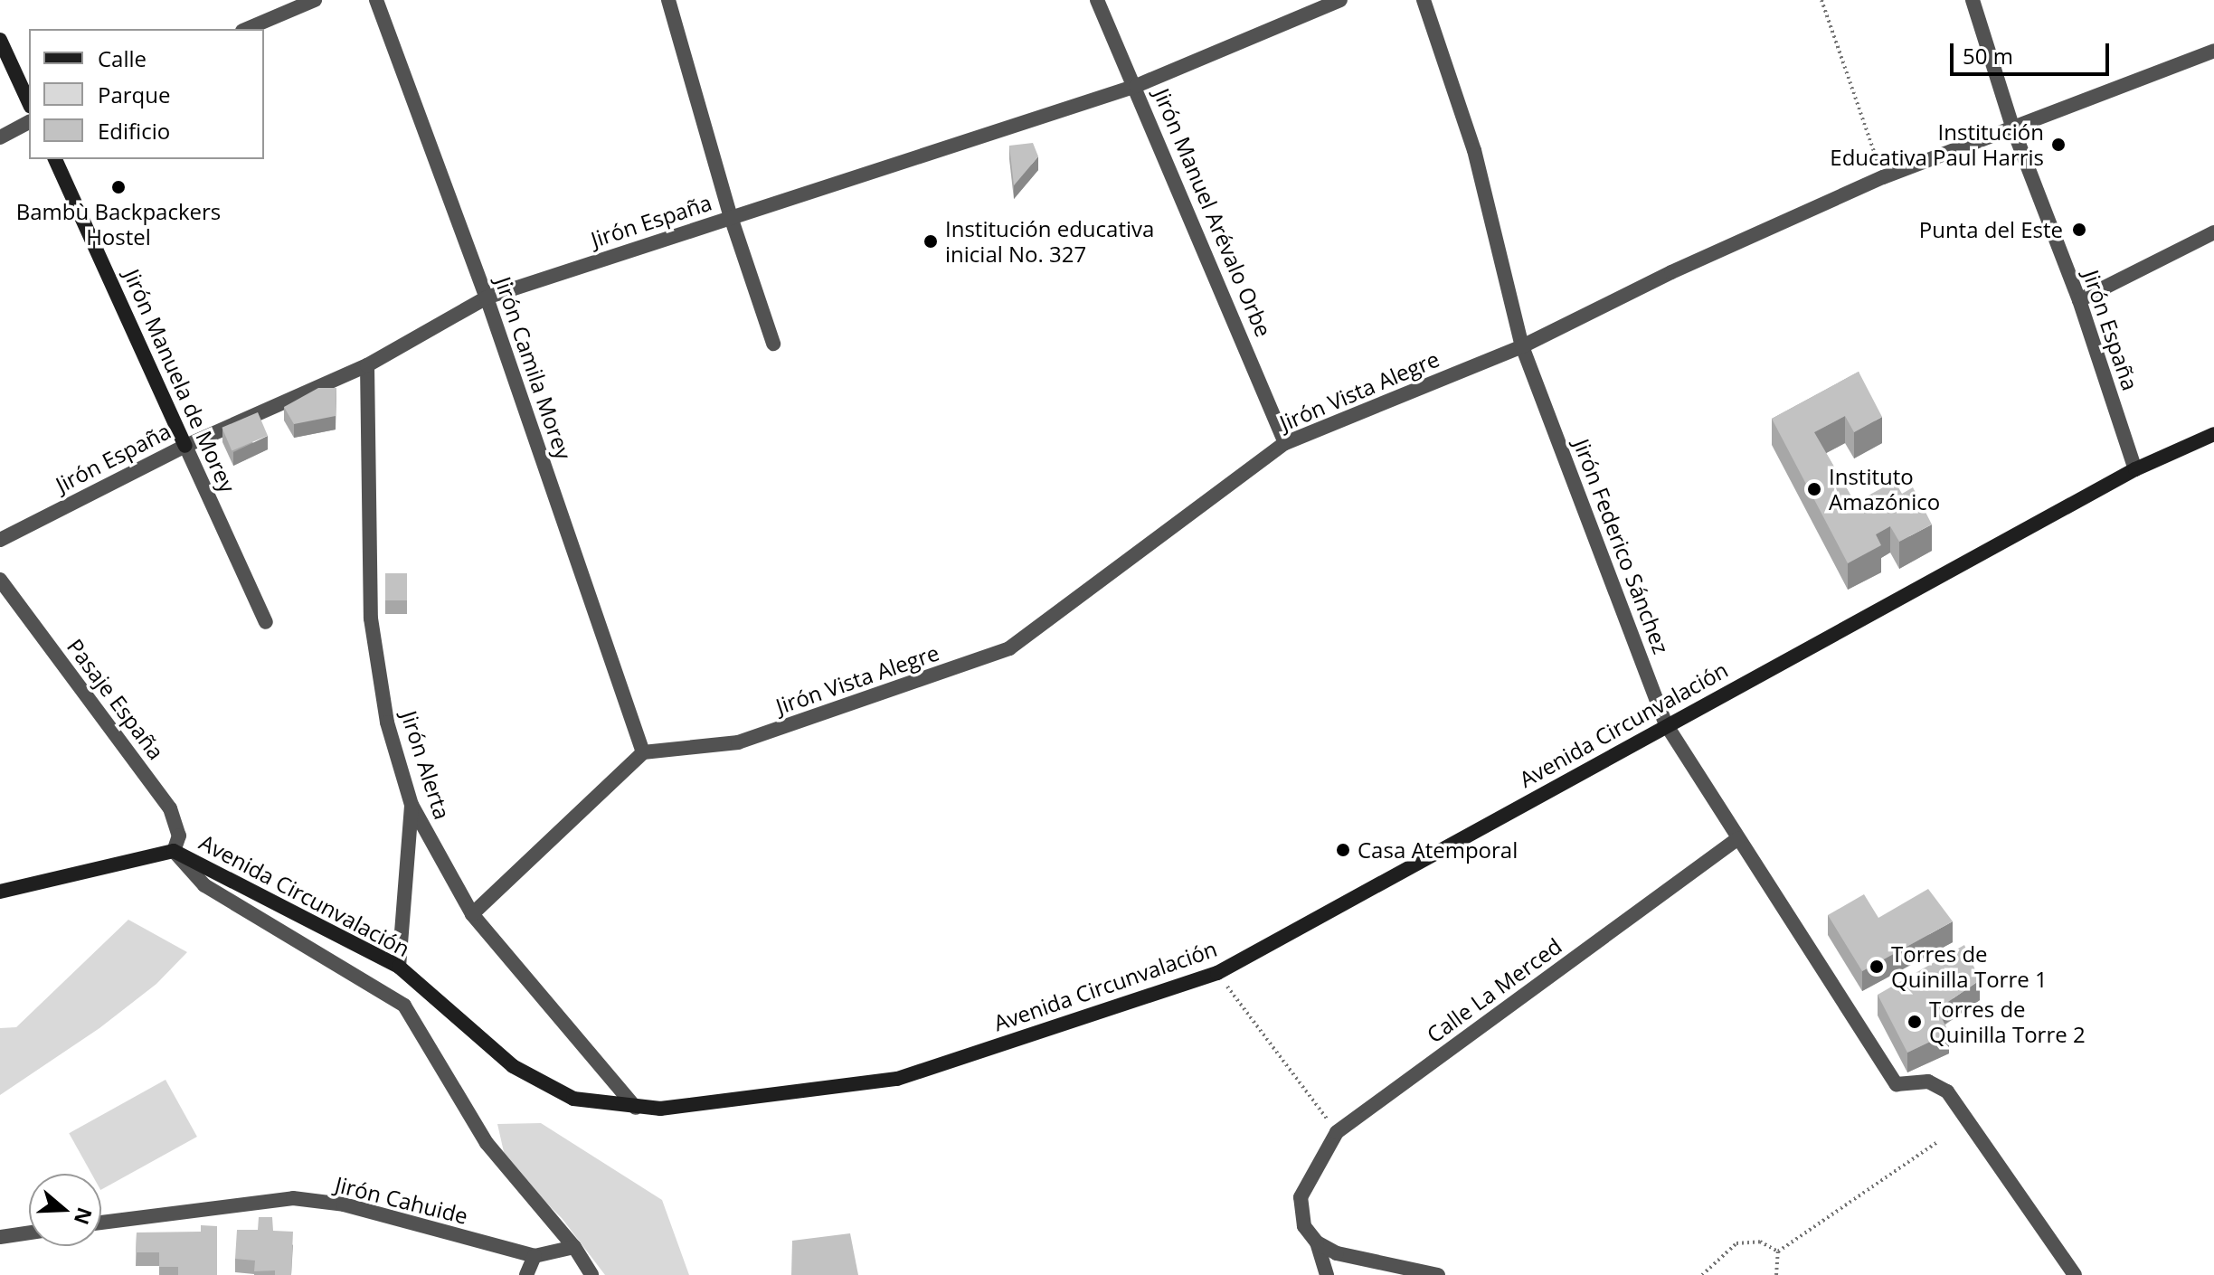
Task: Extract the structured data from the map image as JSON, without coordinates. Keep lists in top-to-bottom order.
{
  "streets": {
    "main road": ["Jirón Manuela de Morey", "Avenida Circunvalación"],
    "street": [
      "Jirón Manuel Arévalo Orbe",
      "Jirón España",
      "Jirón Camila Morey",
      "Jirón Vista Alegre",
      "Jirón Federico Sánchez",
      "Pasaje España",
      "Jirón Alerta",
      "Calle La Merced",
      "Jirón Cahuide"
    ]
  },
  "crossings": [
    ["Jirón Manuel Arévalo Orbe", "Jirón España"],
    ["Jirón Manuel Arévalo Orbe", "Jirón Vista Alegre"],
    ["Jirón España", "Jirón Camila Morey"],
    ["Jirón España", "Jirón Manuela de Morey"],
    ["Jirón España", "Jirón Vista Alegre"],
    ["Jirón España", "Avenida Circunvalación"],
    ["Jirón España", "Jirón Alerta"],
    ["Jirón Camila Morey", "Jirón Vista Alegre"],
    ["Jirón Vista Alegre", "Jirón Federico Sánchez"],
    ["Jirón Federico Sánchez", "Avenida Circunvalación"],
    ["Jirón Federico Sánchez", "Calle La Merced"],
    ["Pasaje España", "Avenida Circunvalación"],
    ["Avenida Circunvalación", "Jirón Alerta"]
  ],
  "places": [
    "Institución Educativa Paul Harris",
    "Bambù Backpackers Hostel",
    "Punta del Este",
    "Institución educativa inicial No. 327",
    "Instituto Amazónico",
    "Casa Atemporal",
    "Torres de Quinilla Torre 1",
    "Torres de Quinilla Torre 2"
  ],
  "legend": ["Calle", "Parque", "Edificio"],
  "scale_bar": "50 m",
  "north": "right"
}
